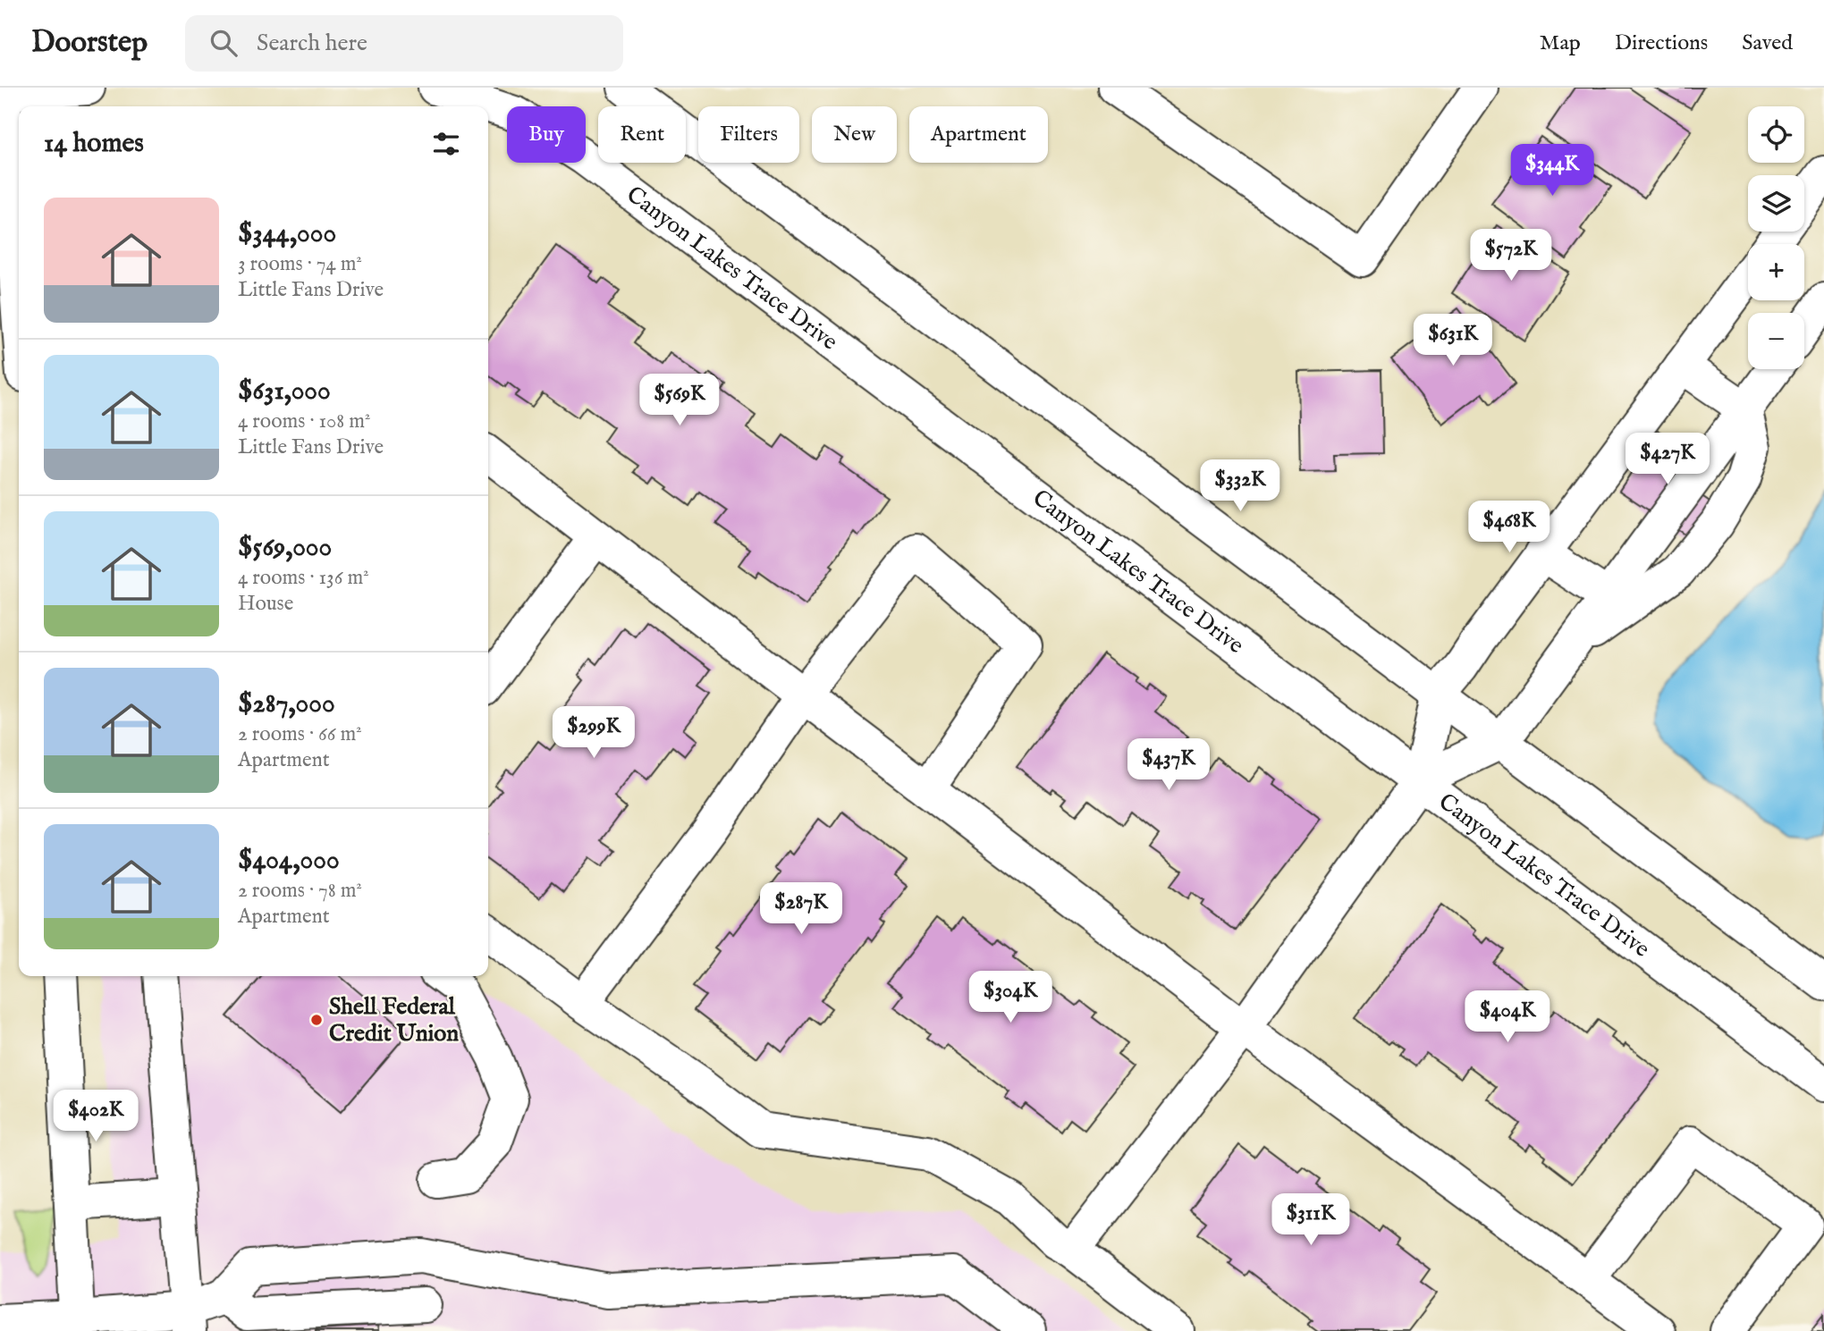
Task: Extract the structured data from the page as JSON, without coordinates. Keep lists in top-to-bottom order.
{
  "streets": {
    "street": ["Canyon Lakes Trace Drive"]
  },
  "places": ["Shell Federal Credit Union"],
  "page": {
    "header": "Doorstep",
    "search": "Search here",
    "nav": ["Map", "Directions", "Saved"],
    "map_buttons": ["+", "−"],
    "chip": [
      "Buy",
      "Rent",
      "Filters",
      "New",
      "Apartment"
    ],
    "heading": "14 homes",
    "price": [
      "$344K",
      "$572K",
      "$631K",
      "$569K",
      "$427K",
      "$332K",
      "$468K",
      "$299K",
      "$437K",
      "$287K",
      "$304K",
      "$404K",
      "$402K",
      "$311K"
    ],
    "list": [
      {
        "name": "$344,000",
        "note": "3 rooms · 74 m² · Little Fans Drive"
      },
      {
        "name": "$631,000",
        "note": "4 rooms · 108 m² · Little Fans Drive"
      },
      {
        "name": "$569,000",
        "note": "4 rooms · 136 m² · House"
      },
      {
        "name": "$287,000",
        "note": "2 rooms · 66 m² · Apartment"
      },
      {
        "name": "$404,000",
        "note": "2 rooms · 78 m² · Apartment"
      }
    ]
  }
}
